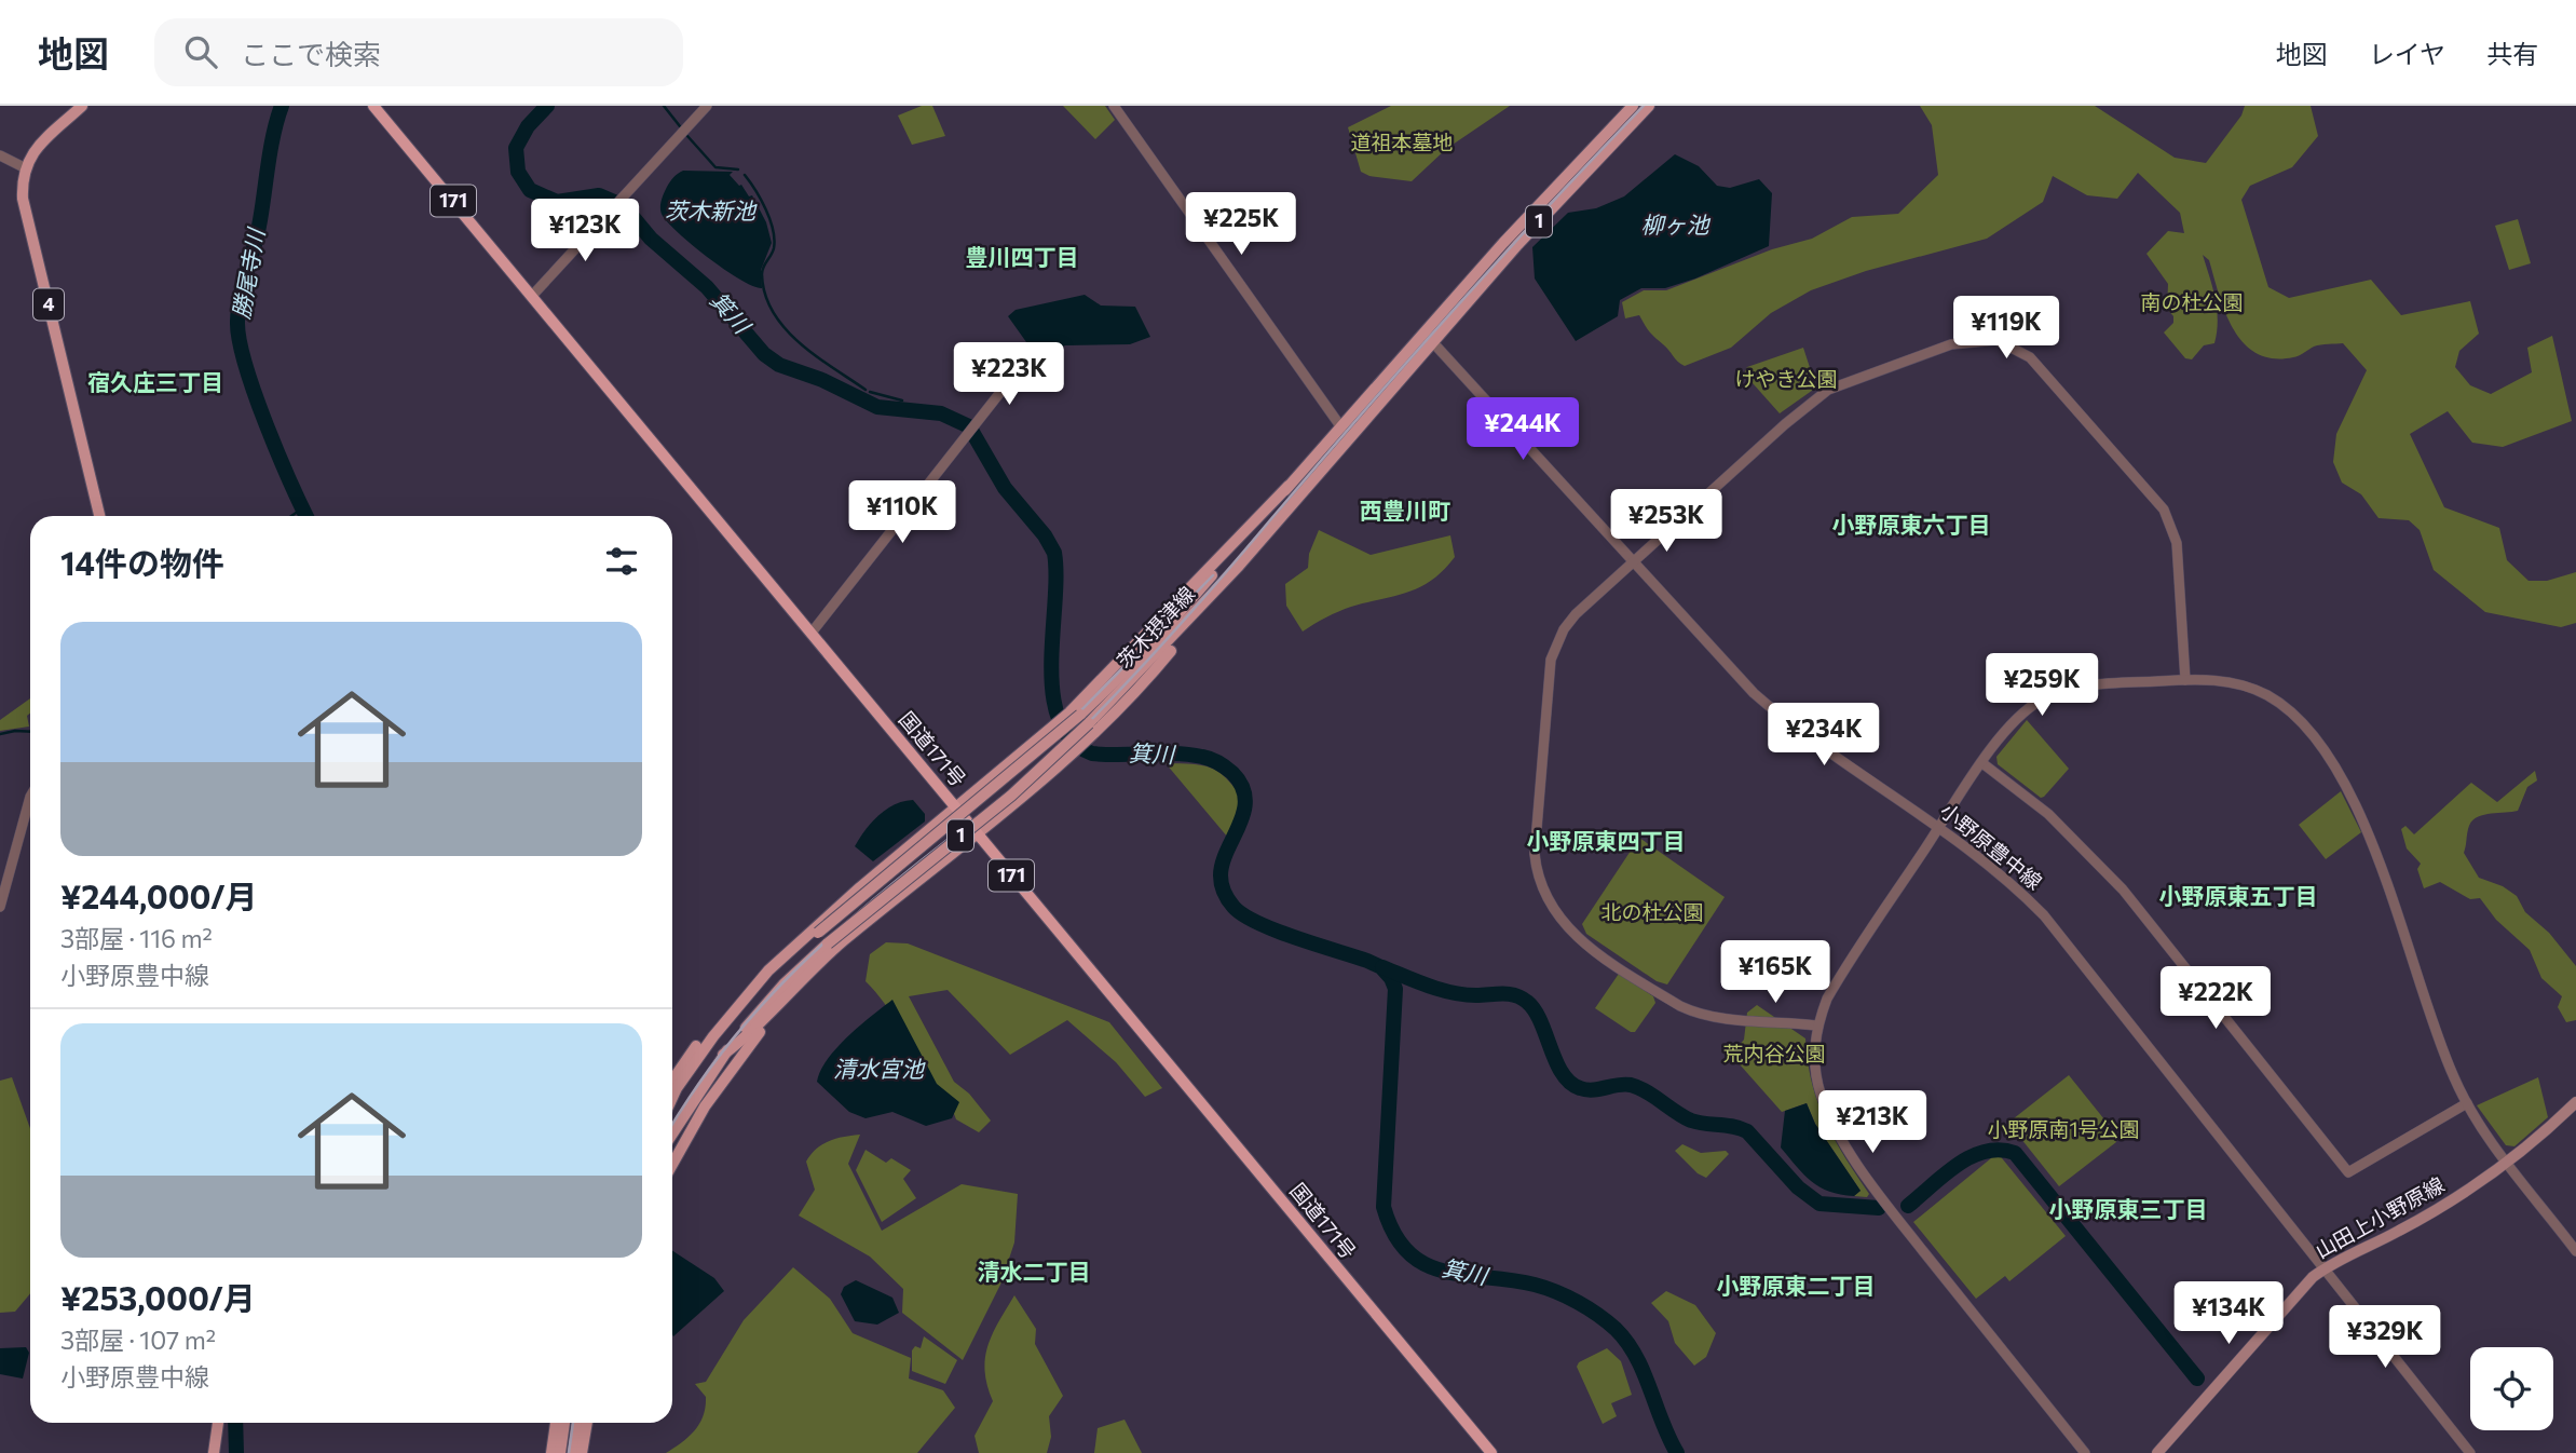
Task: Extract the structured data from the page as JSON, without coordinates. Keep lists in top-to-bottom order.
{
  "streets": {
    "highway": ["171", "国道171号"],
    "main road": [
      "1",
      "4",
      "茨木摂津線",
      "山田上小野原線"
    ],
    "street": ["小野原豊中線"]
  },
  "crossings": [
    ["1", "茨木摂津線"],
    ["1", "国道171号"],
    ["茨木摂津線", "小野原豊中線"],
    ["小野原豊中線", "山田上小野原線"]
  ],
  "districts": [
    "豊川四丁目",
    "宿久庄三丁目",
    "西豊川町",
    "小野原東六丁目",
    "小野原東四丁目",
    "小野原東五丁目",
    "小野原東三丁目",
    "清水二丁目",
    "小野原東二丁目"
  ],
  "water": [
    "茨木新池",
    "柳ヶ池",
    "勝尾寺川",
    "箕川",
    "清水宮池"
  ],
  "parks": [
    "道祖本墓地",
    "南の杜公園",
    "けやき公園",
    "北の杜公園",
    "荒内谷公園",
    "小野原南1号公園"
  ],
  "page": {
    "header": "地図",
    "search": "ここで検索",
    "nav": ["地図", "レイヤ", "共有"],
    "price": [
      "¥225K",
      "¥123K",
      "¥119K",
      "¥223K",
      "¥244K",
      "¥110K",
      "¥253K",
      "¥259K",
      "¥234K",
      "¥165K",
      "¥222K",
      "¥213K",
      "¥134K",
      "¥329K"
    ],
    "heading": "14件の物件",
    "list": [
      {
        "name": "¥244,000/月",
        "note": "3部屋 · 116 m² · 小野原豊中線"
      },
      {
        "name": "¥253,000/月",
        "note": "3部屋 · 107 m² · 小野原豊中線"
      }
    ]
  }
}
